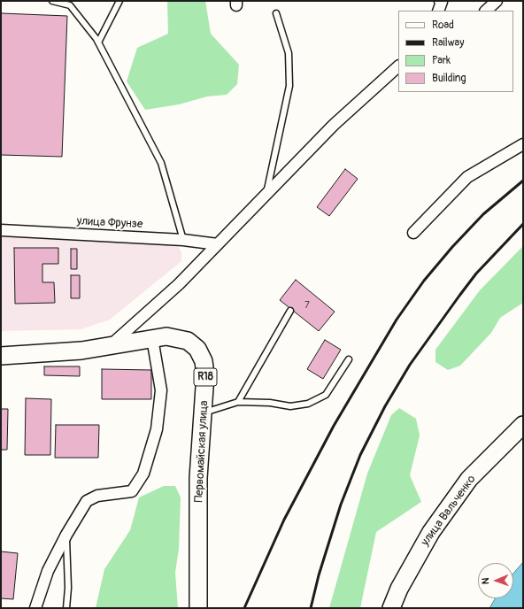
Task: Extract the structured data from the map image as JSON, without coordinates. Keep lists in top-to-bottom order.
{
  "streets": {
    "main road": ["R18", "Первомайская улица", "улица Вальченко"],
    "street": ["улица Фрунзе"]
  },
  "house_numbers": ["7"],
  "legend": [
    "Road",
    "Railway",
    "Park",
    "Building"
  ],
  "north": "left"
}
